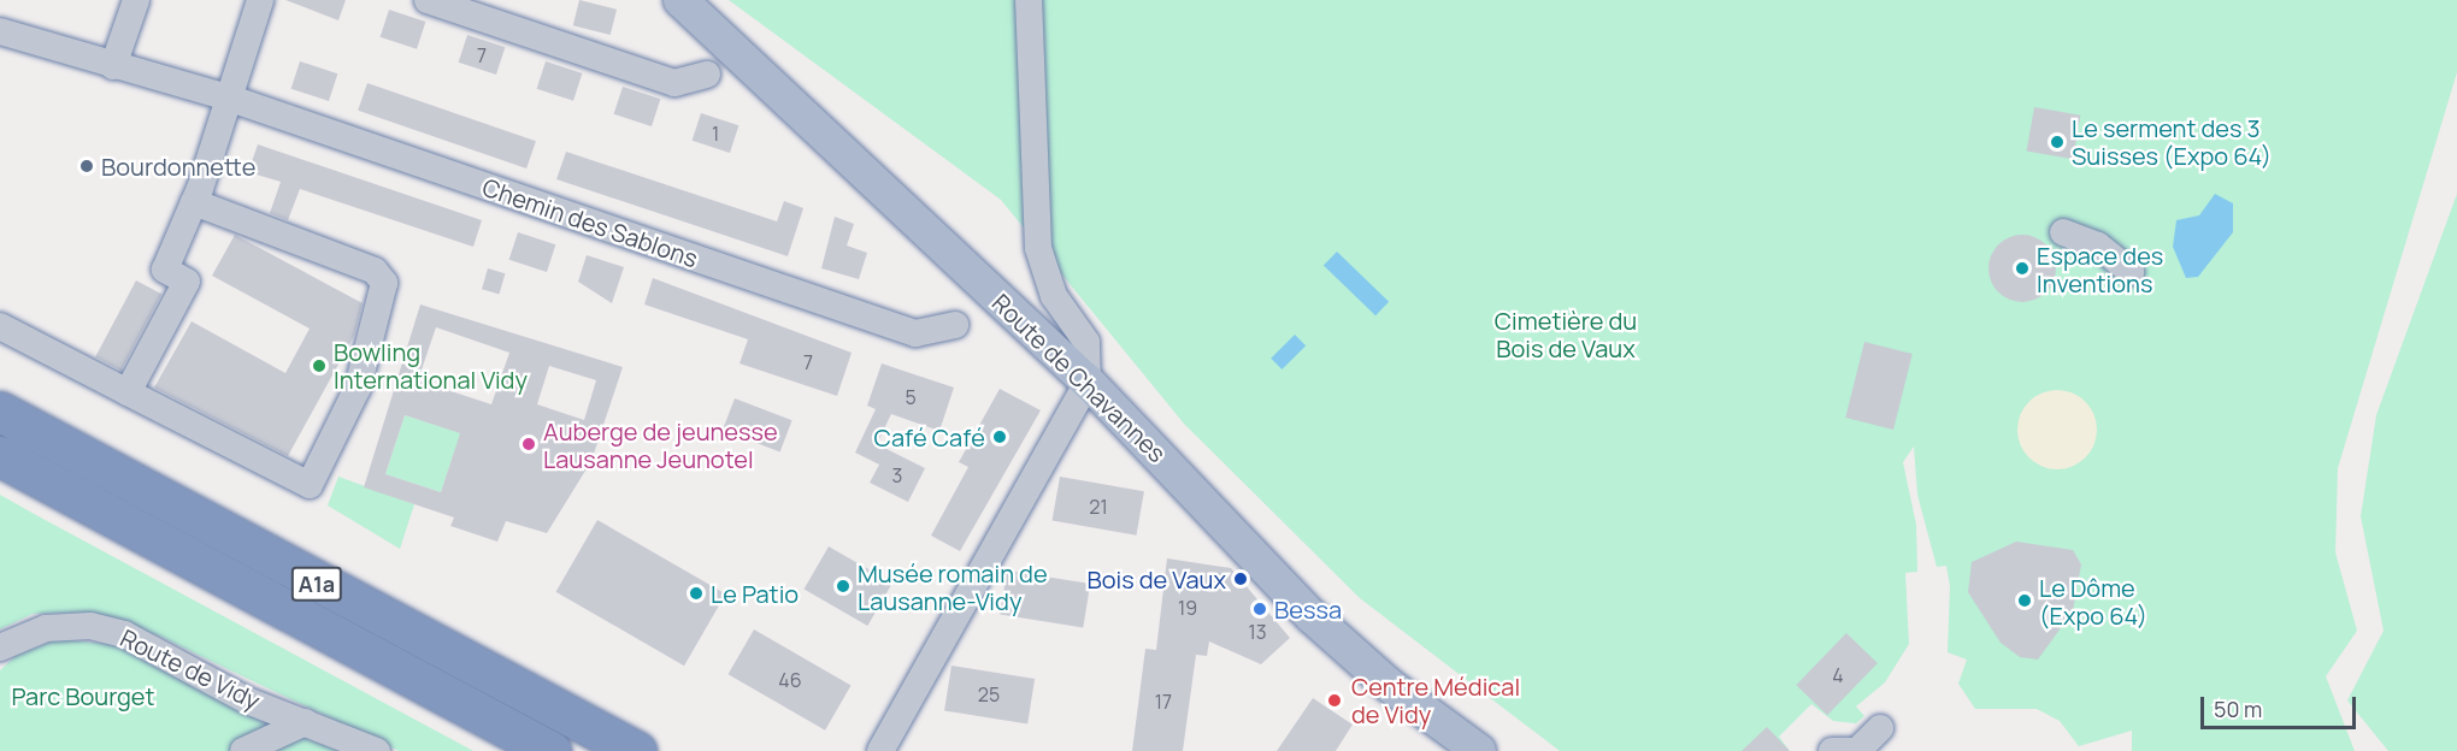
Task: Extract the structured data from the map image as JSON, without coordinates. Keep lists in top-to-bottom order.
{
  "streets": {
    "highway": ["A1a"],
    "main road": ["Route de Chavannes"],
    "street": ["Chemin des Sablons", "Route de Vidy"]
  },
  "parks": ["Cimetière du Bois de Vaux", "Parc Bourget"],
  "places": [
    "Le serment des 3 Suisses (Expo 64)",
    "Bourdonnette",
    "Espace des Inventions",
    "Bowling International Vidy",
    "Café Café",
    "Auberge de jeunesse Lausanne Jeunotel",
    "Bois de Vaux",
    "Musée romain de Lausanne-Vidy",
    "Le Patio",
    "Le Dôme (Expo 64)",
    "Bessa",
    "Centre Médical de Vidy"
  ],
  "house_numbers": [
    "7",
    "1",
    "7",
    "5",
    "3",
    "21",
    "19",
    "13",
    "4",
    "46",
    "25",
    "17"
  ],
  "scale_bar": "50 m"
}
